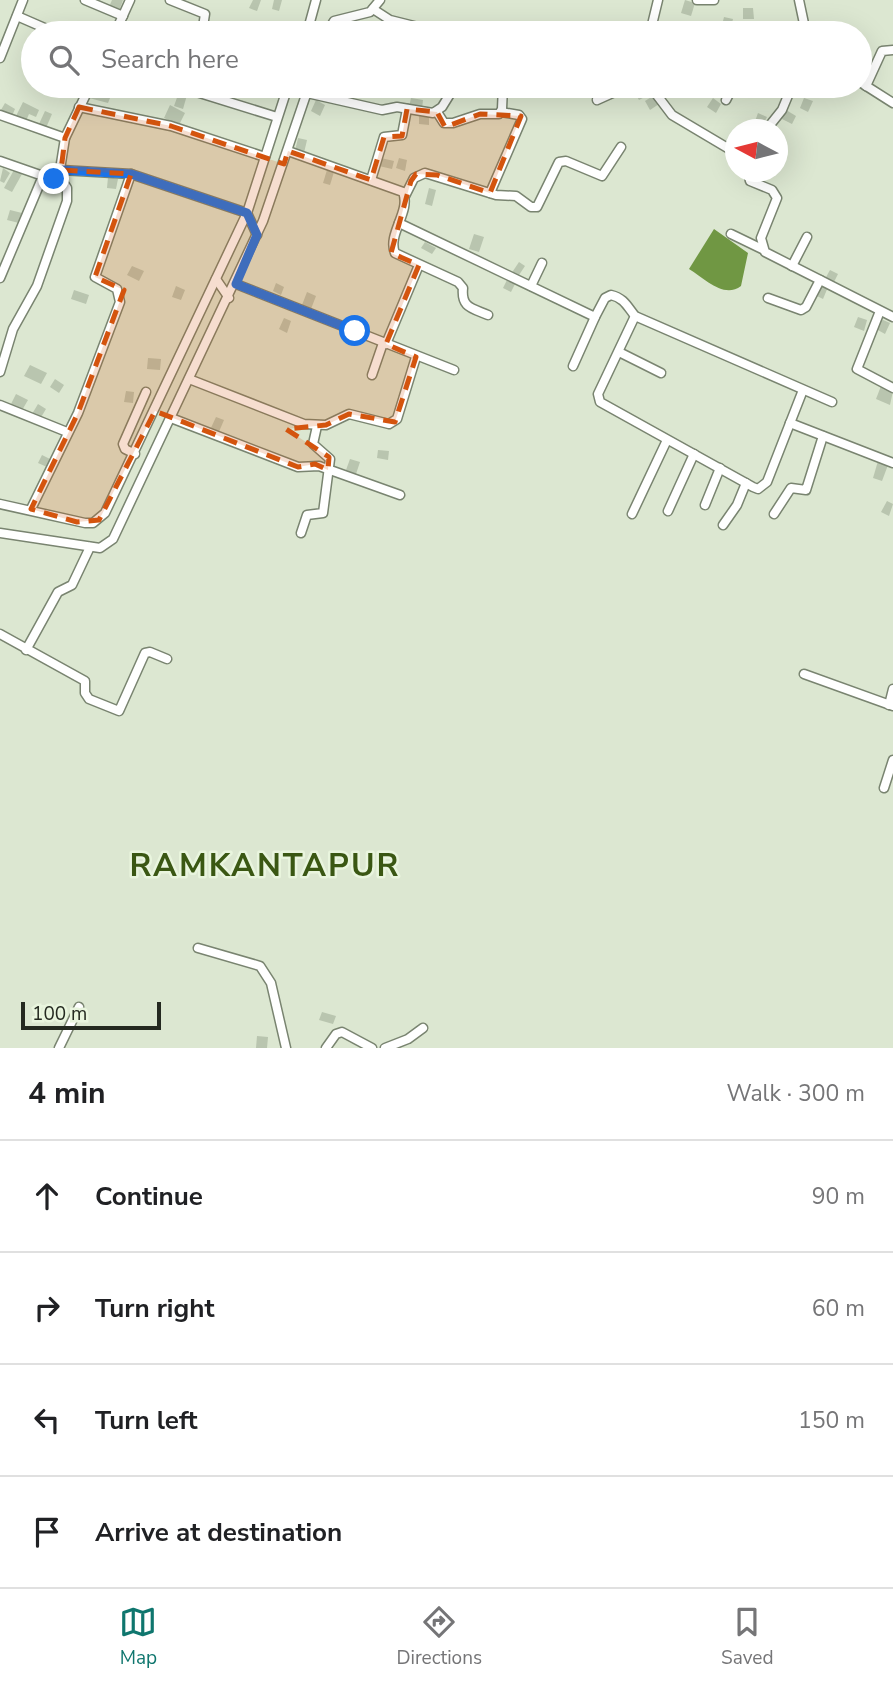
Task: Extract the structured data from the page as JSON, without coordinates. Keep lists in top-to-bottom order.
{
  "districts": ["RAMKANTAPUR"],
  "scale_bar": "100 m",
  "north": "left",
  "page": {
    "search": "Search here",
    "scale": "100 m",
    "heading": ["4 min", "Walk · 300 m"],
    "list": [
      ["Continue", "90 m"],
      ["Turn right", "60 m"],
      ["Turn left", "150 m"],
      "Arrive at destination"
    ],
    "nav": ["Map", "Directions", "Saved"]
  }
}
